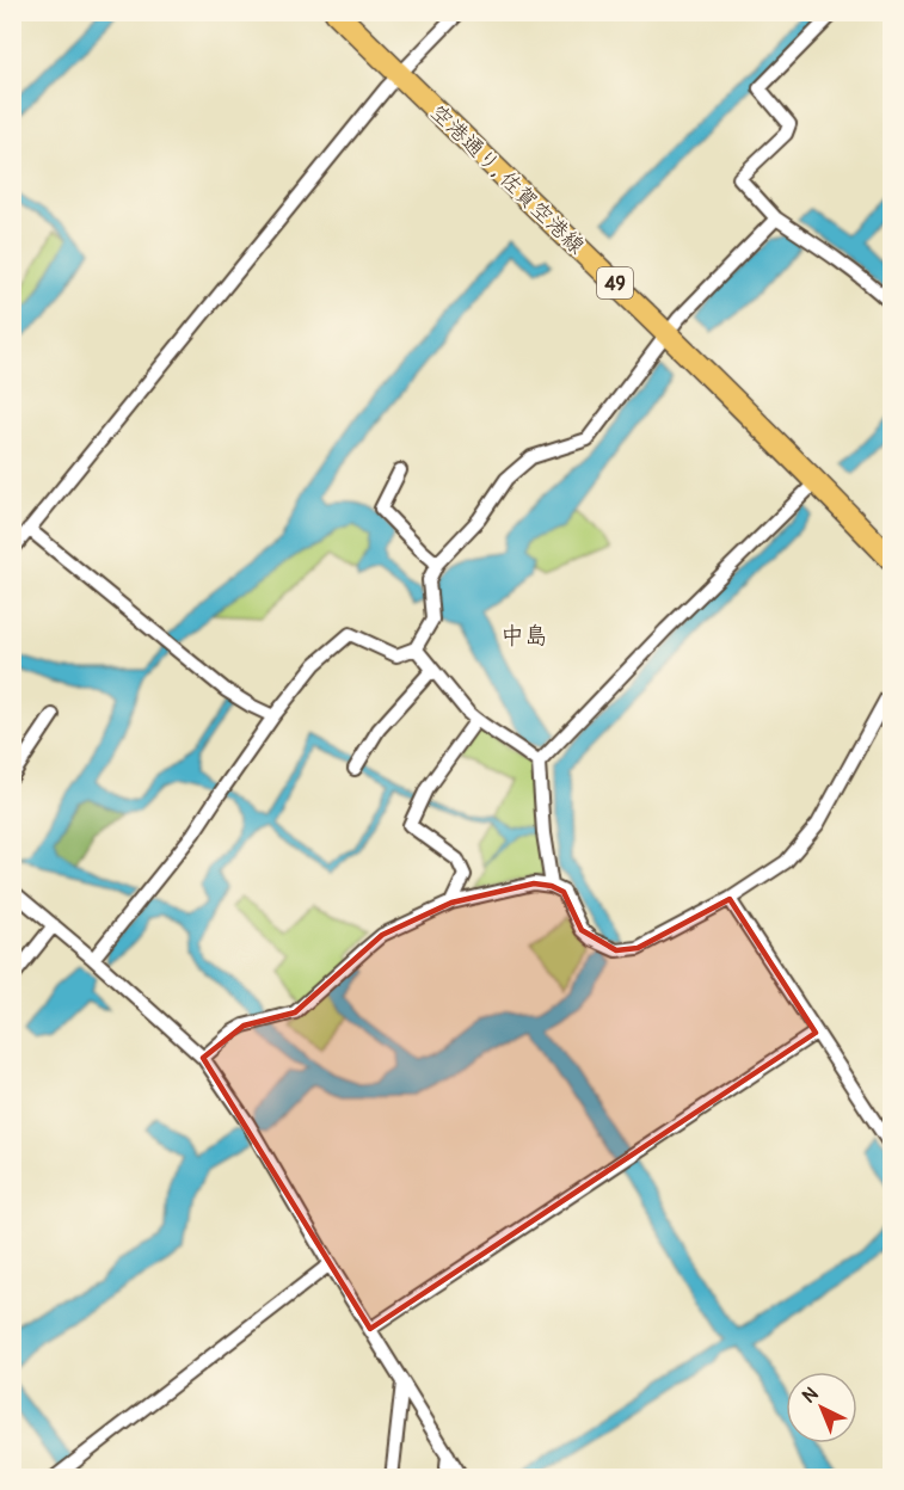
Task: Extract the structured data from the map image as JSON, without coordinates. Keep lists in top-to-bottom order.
{
  "streets": {
    "main road": ["空港通り, 佐賀空港線", "49"]
  },
  "districts": ["中島"],
  "north": "top left"
}
